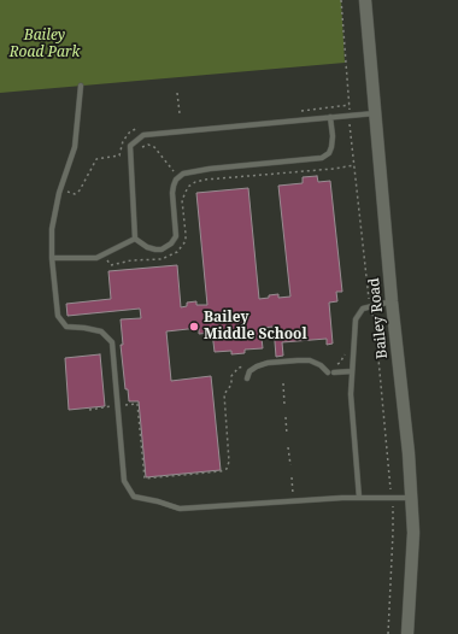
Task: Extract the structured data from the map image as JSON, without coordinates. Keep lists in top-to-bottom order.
{
  "streets": {
    "street": ["Bailey Road"]
  },
  "parks": ["Bailey Road Park"],
  "places": ["Bailey Middle School"]
}
